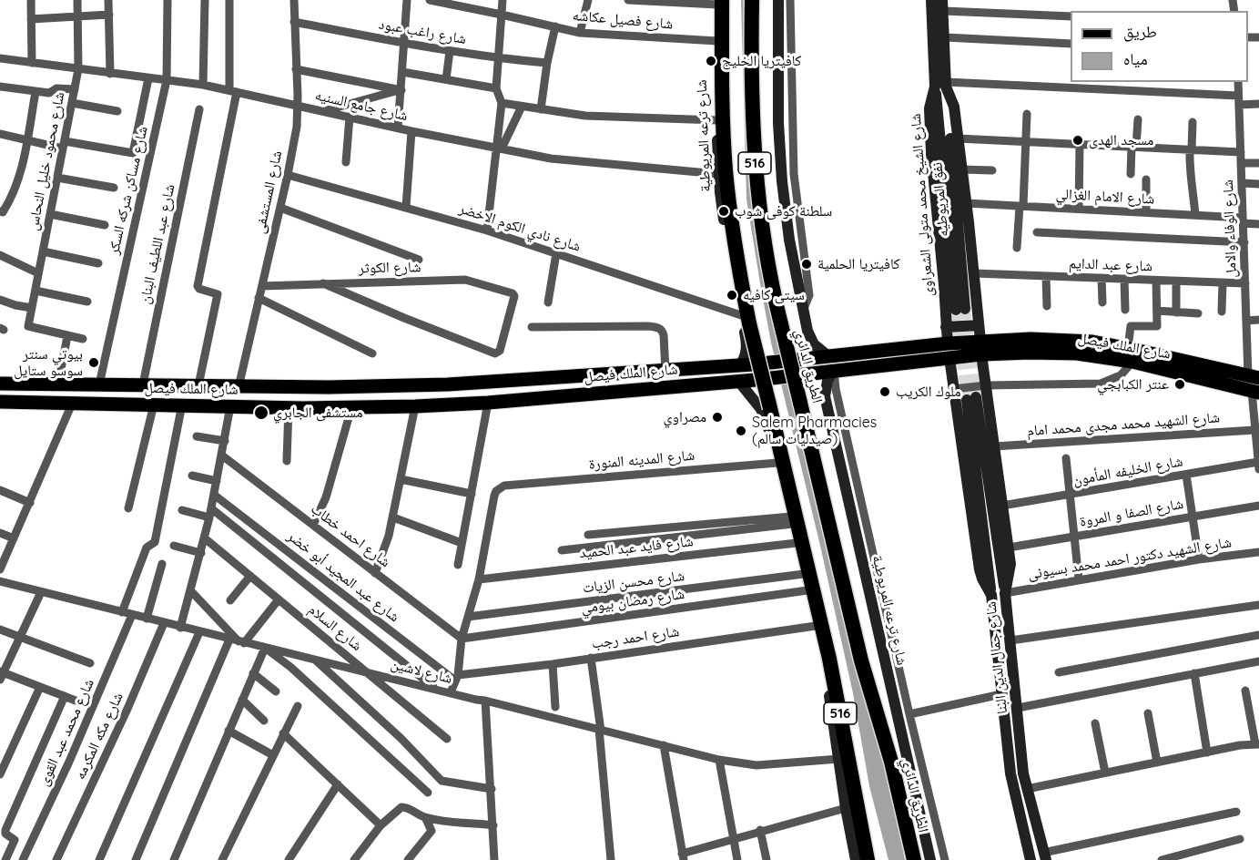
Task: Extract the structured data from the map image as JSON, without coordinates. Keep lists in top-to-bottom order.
{
  "streets": {
    "highway": ["516", "الطريق الدائري"],
    "main road": [
      "شارع ترعه المريوطية",
      "نفق المريوطيه",
      "شارع الشيخ محمد متولى الشعراوى",
      "شارع الملك فيصل",
      "شارع جمال الدين البنا"
    ],
    "street": [
      "شارع فصيل عكاشه",
      "شارع راغب عبود",
      "شارع جامع السنيه",
      "شارع محمود خليل النحاس",
      "شارع مساكن شركه السكر",
      "شارع المستشفى",
      "شارع الامام الغزالي",
      "شارع نادي الكوم الاخضر",
      "شارع الوفاء والامل",
      "شارع عبد اللطيف البنان",
      "شارع عبد الدايم",
      "شارع الكوثر",
      "شارع الشهيد محمد مجدى محمد امام",
      "شارع المدينه المنورة",
      "شارع الخليفه المأمون",
      "شارع الصفا و المروة",
      "شارع احمد خطاب",
      "شارع فايد عبد الحميد",
      "شارع الشهيد دكتور احمد محمد بسيونى",
      "شارع عبد المجيد أبو خضر",
      "شارع محسن الزيات",
      "شارع رمضان بيومي",
      "شارع السلام",
      "شارع احمد رجب",
      "شارع لاشين",
      "شارع محمد عبد القوى",
      "شارع مكه المكرمه"
    ]
  },
  "crossings": [
    ["شارع فصيل عكاشه", "شارع ترعه المريوطية"],
    ["شارع راغب عبود", "شارع المستشفى"],
    ["شارع جامع السنيه", "شارع ترعه المريوطية"],
    ["شارع جامع السنيه", "شارع محمود خليل النحاس"],
    ["شارع جامع السنيه", "شارع مساكن شركه السكر"],
    ["شارع جامع السنيه", "شارع المستشفى"],
    ["شارع ترعه المريوطية", "516"],
    ["شارع ترعه المريوطية", "شارع نادي الكوم الاخضر"],
    ["شارع ترعه المريوطية", "شارع الملك فيصل"],
    ["شارع مساكن شركه السكر", "شارع الملك فيصل"],
    ["شارع المستشفى", "شارع نادي الكوم الاخضر"],
    ["شارع المستشفى", "شارع الكوثر"],
    ["شارع المستشفى", "شارع الملك فيصل"],
    ["شارع الامام الغزالي", "شارع الشيخ محمد متولى الشعراوى"],
    ["شارع الامام الغزالي", "شارع الوفاء والامل"],
    ["نفق المريوطيه", "شارع الشيخ محمد متولى الشعراوى"],
    ["شارع الشيخ محمد متولى الشعراوى", "شارع عبد الدايم"],
    ["شارع الشيخ محمد متولى الشعراوى", "شارع الملك فيصل"],
    ["شارع الشيخ محمد متولى الشعراوى", "شارع جمال الدين البنا"],
    ["شارع الوفاء والامل", "شارع عبد الدايم"],
    ["شارع الوفاء والامل", "شارع الملك فيصل"],
    ["شارع عبد اللطيف البنان", "شارع الملك فيصل"],
    ["شارع الملك فيصل", "شارع جمال الدين البنا"],
    ["شارع الشهيد محمد مجدى محمد امام", "شارع جمال الدين البنا"],
    ["شارع المدينه المنورة", "شارع فايد عبد الحميد"],
    ["شارع الخليفه المأمون", "شارع جمال الدين البنا"],
    ["شارع الصفا و المروة", "شارع جمال الدين البنا"],
    ["شارع احمد خطاب", "شارع رمضان بيومي"],
    ["شارع الشهيد دكتور احمد محمد بسيونى", "شارع جمال الدين البنا"],
    ["شارع عبد المجيد أبو خضر", "شارع احمد رجب"],
    ["شارع السلام", "شارع لاشين"],
    ["شارع لاشين", "شارع محمد عبد القوى"],
    ["شارع لاشين", "شارع مكه المكرمه"]
  ],
  "places": [
    "كافيتريا الخليج",
    "مسجد الهدى",
    "سلطنة كوفى شوب",
    "كافيتريا الحلمية",
    "سيتى كافيه",
    "بيوتي سنتر سوسو ستايل",
    "عنتر الكبابجي",
    "ملوك الكريب",
    "مستشفى الجابري",
    "مصراوي",
    "Salem Pharmacies (صيدليات سالم)"
  ],
  "legend": ["طريق", "مياه"]
}
